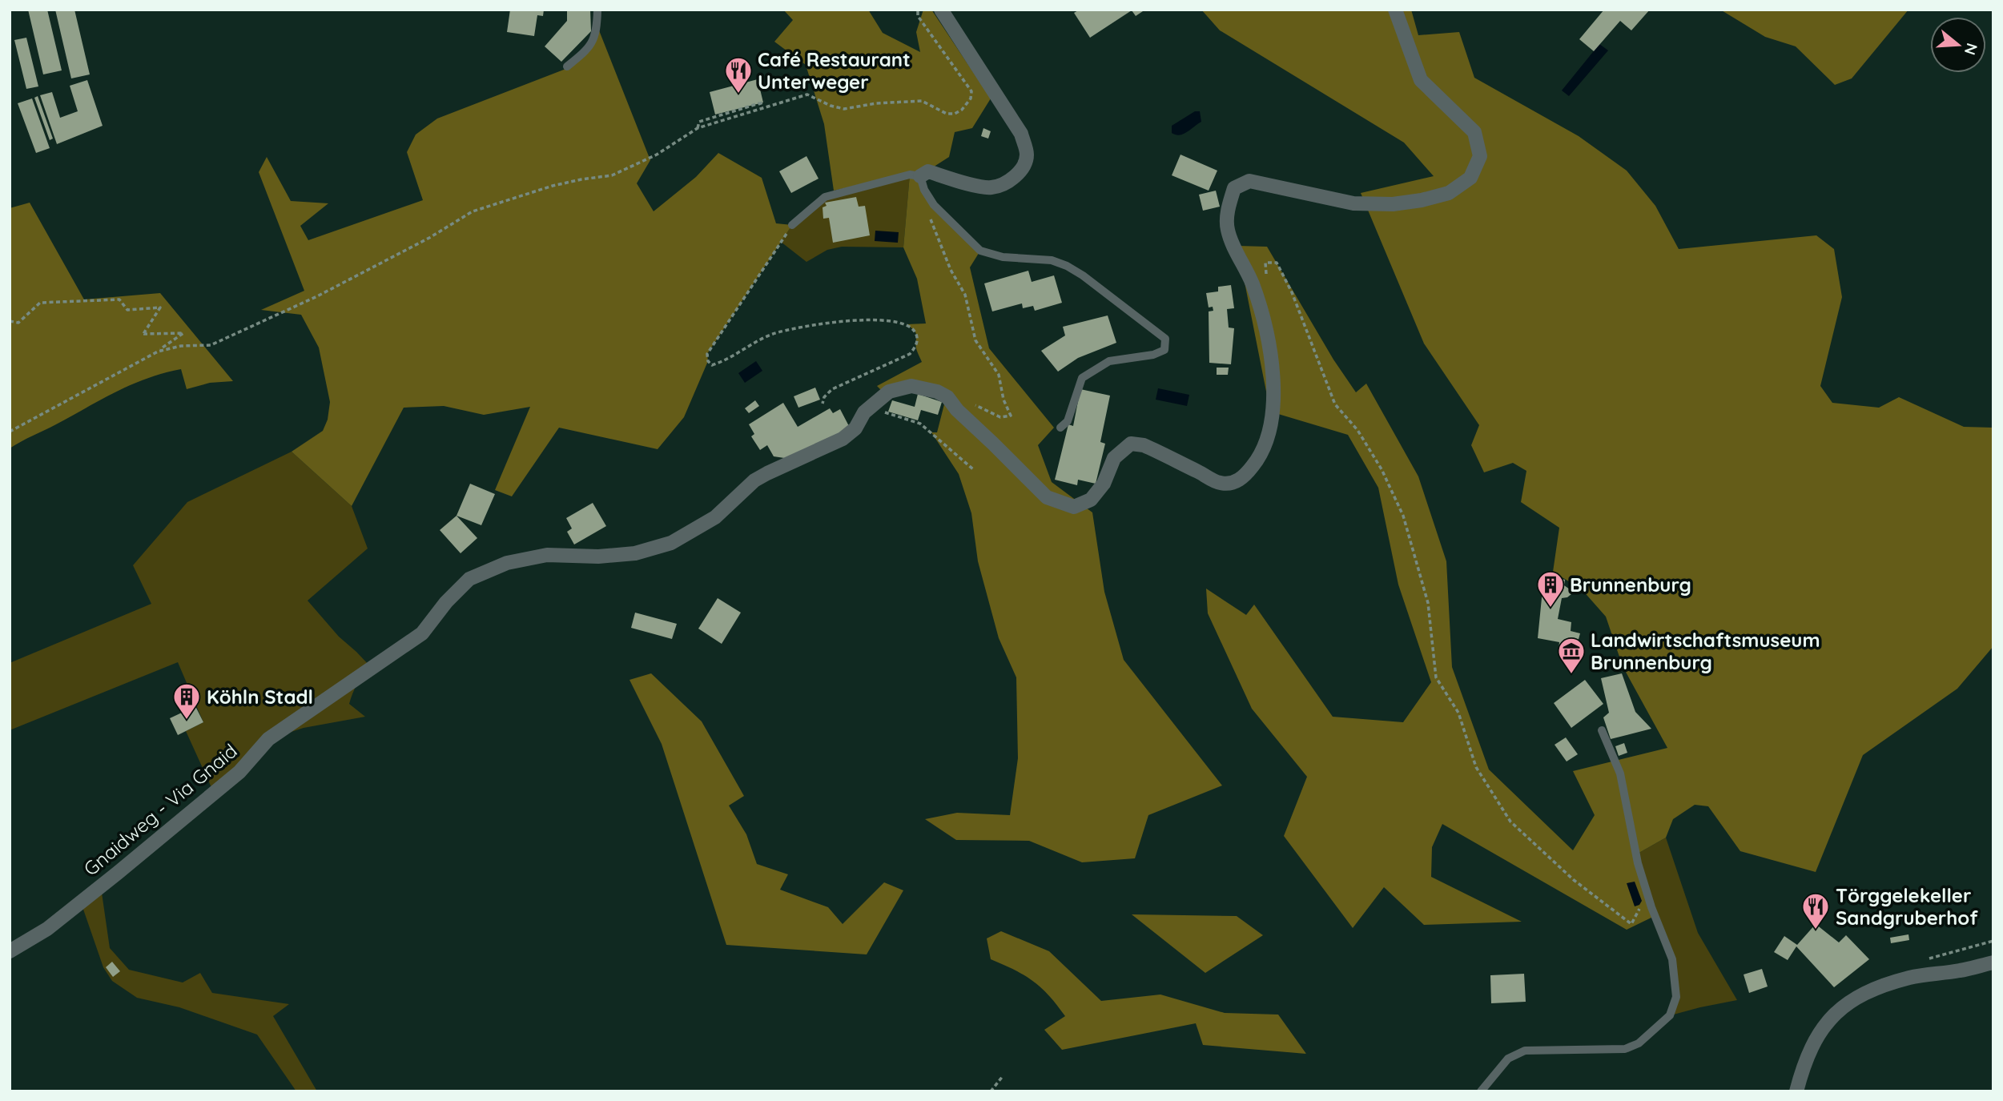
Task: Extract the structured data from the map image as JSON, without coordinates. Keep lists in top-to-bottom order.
{
  "streets": {
    "street": ["Gnaidweg - Via Gnaid"]
  },
  "places": {
    "restaurant": ["Café Restaurant Unterweger", "Törggelekeller Sandgruberhof"],
    "building": ["Brunnenburg", "Köhln Stadl"],
    "museum": ["Landwirtschaftsmuseum Brunnenburg"]
  },
  "north": "right"
}
